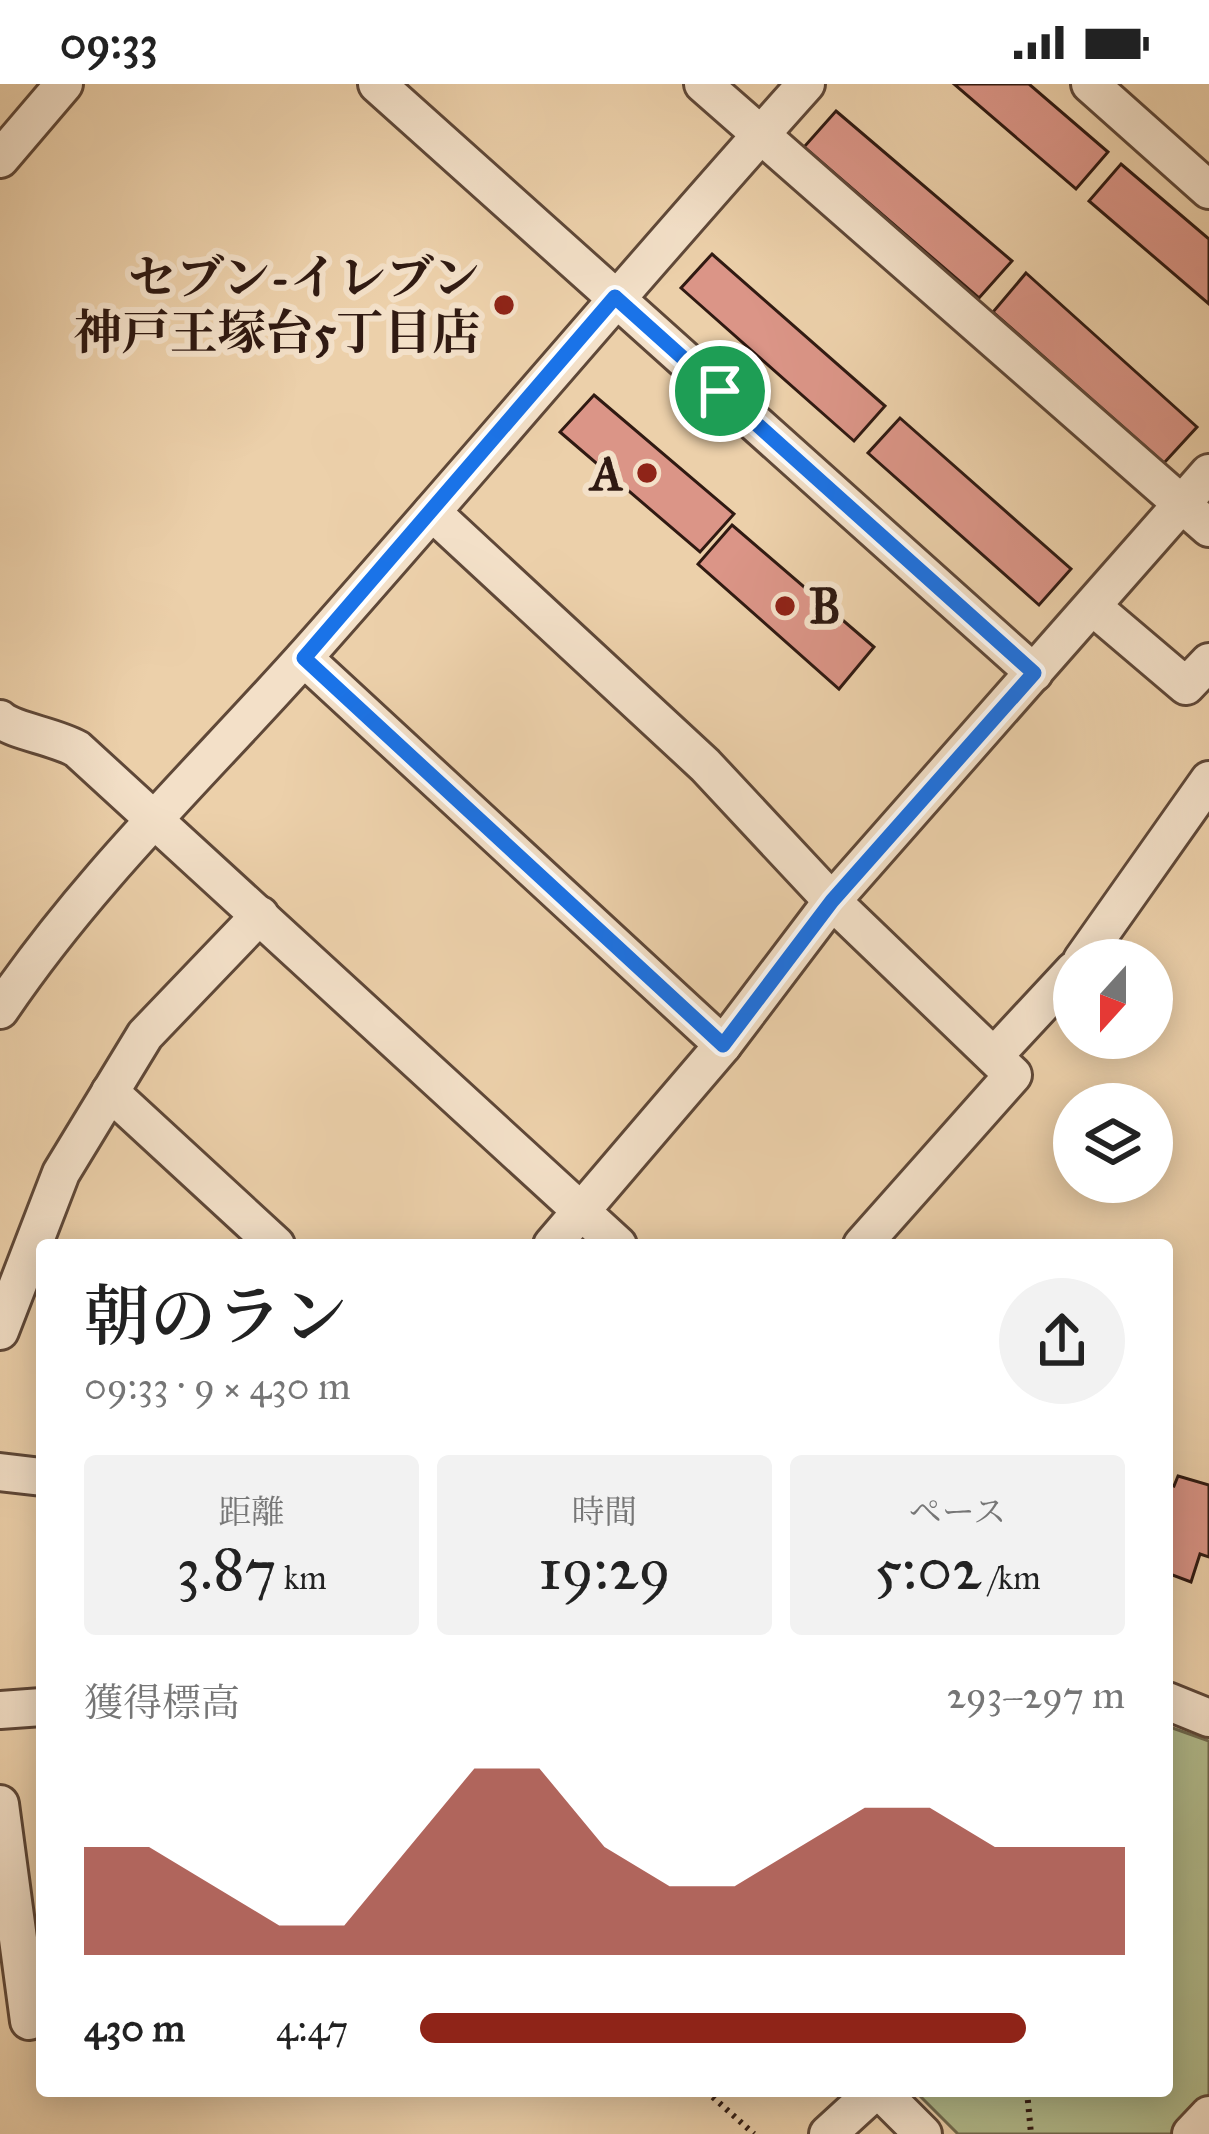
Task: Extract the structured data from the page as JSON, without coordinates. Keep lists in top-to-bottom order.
{
  "places": ["セブン-イレブン 神戸王塚台5丁目店", "A", "B"],
  "north": "bottom",
  "page": {
    "status": "09:33",
    "heading": ["朝のラン", "09:33 · 9 × 430 m"],
    "stats": [
      ["距離", "3.87 km"],
      ["時間", "19:29"],
      ["ペース", "5:02 /km"]
    ],
    "chart": ["獲得標高", "293–297 m"],
    "list": [
      {
        "name": "430 m",
        "note": "4:47"
      }
    ]
  }
}
